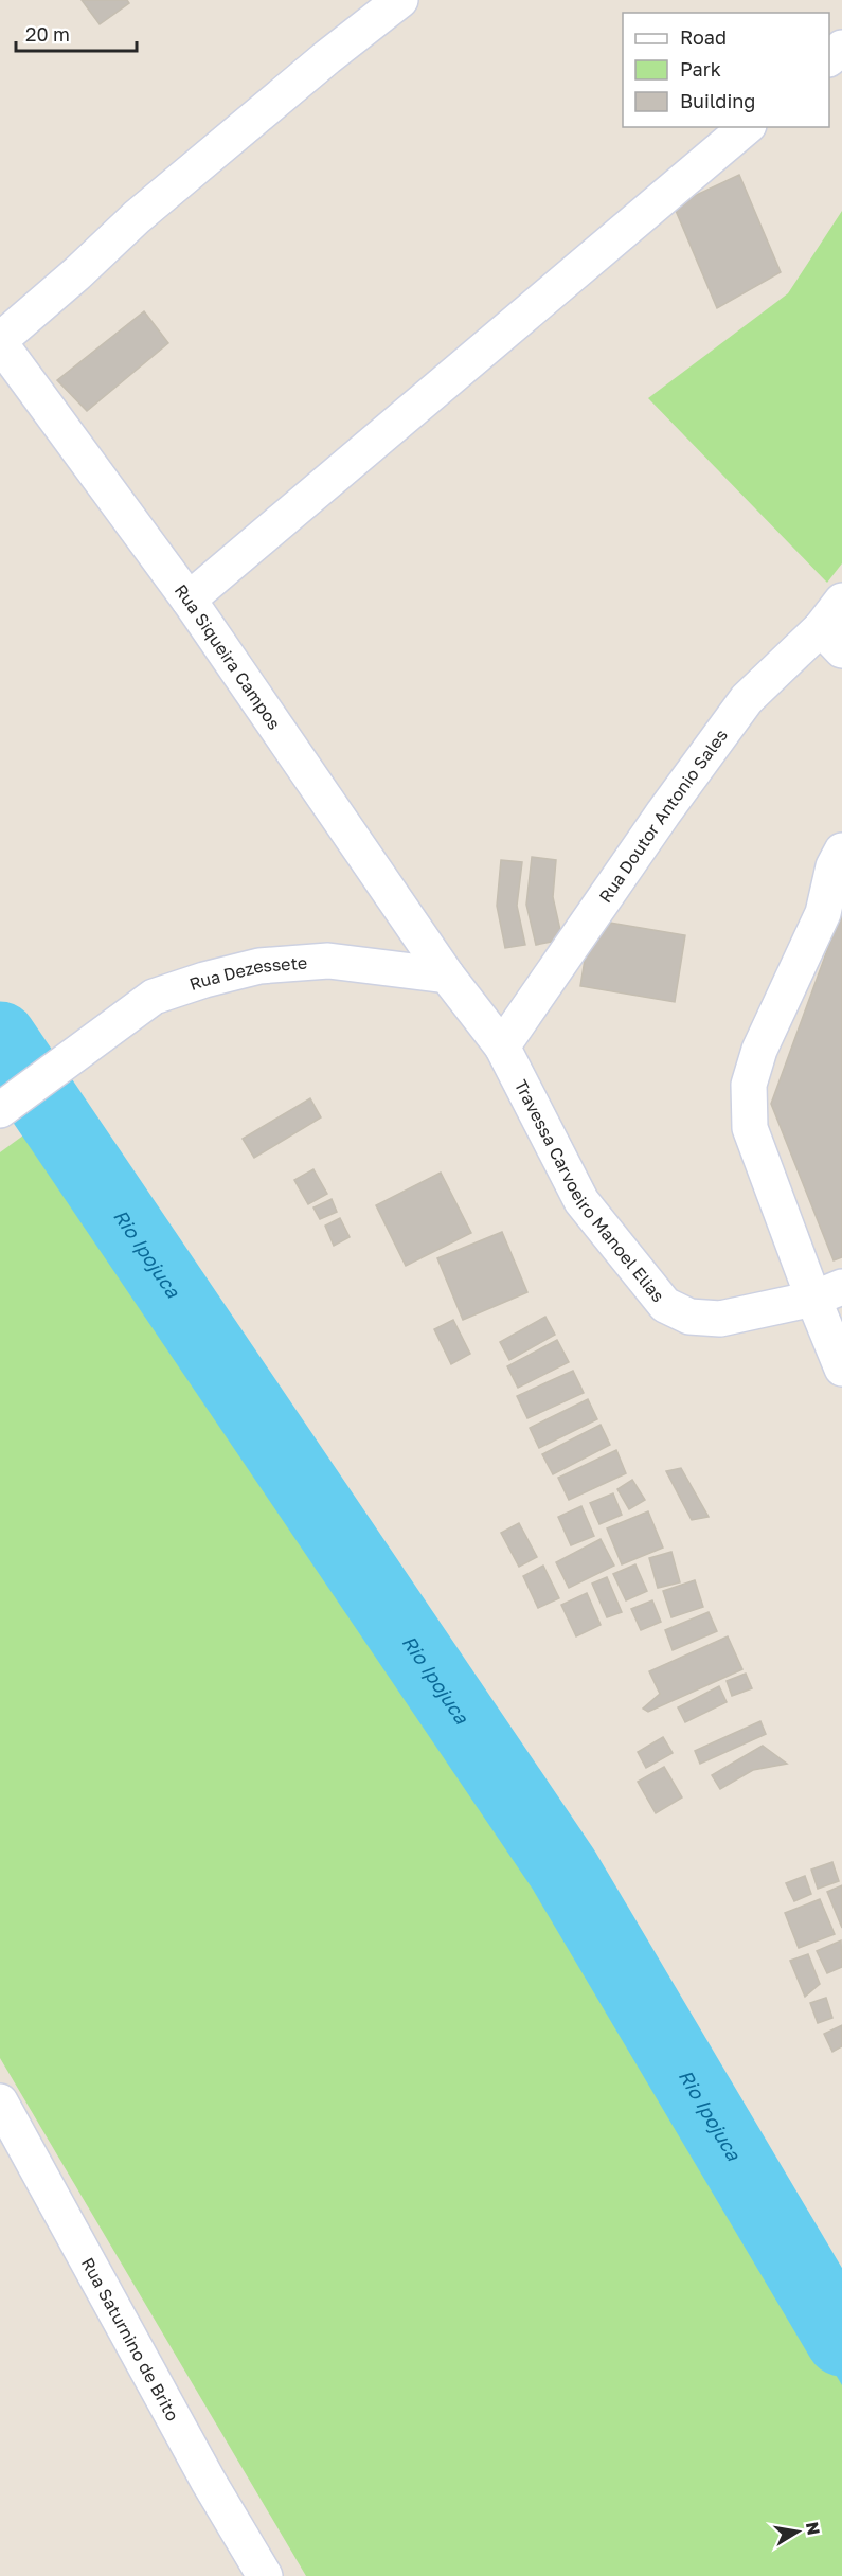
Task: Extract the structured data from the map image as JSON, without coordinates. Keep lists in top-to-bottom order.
{
  "streets": {
    "street": [
      "Rua Siqueira Campos",
      "Rua Doutor Antonio Sales",
      "Rua Dezessete",
      "Travessa Carvoeiro Manoel Elias",
      "Rua Saturnino de Brito"
    ]
  },
  "crossings": [
    ["Rua Siqueira Campos", "Rua Dezessete"],
    ["Rua Doutor Antonio Sales", "Travessa Carvoeiro Manoel Elias"]
  ],
  "water": ["Rio Ipojuca"],
  "legend": ["Road", "Park", "Building"],
  "scale_bar": "20 m",
  "north": "right"
}
